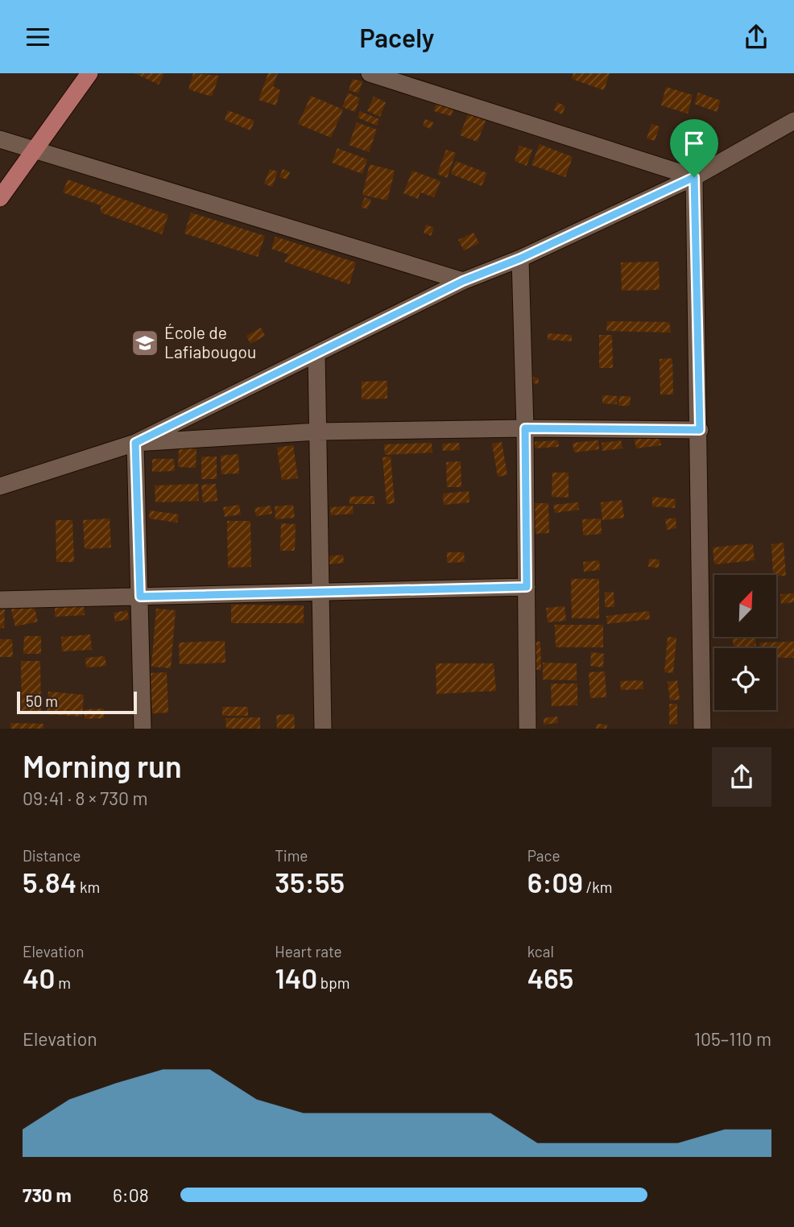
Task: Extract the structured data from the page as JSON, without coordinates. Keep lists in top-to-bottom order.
{
  "places": {
    "school or university": ["École de Lafiabougou"]
  },
  "scale_bar": "50 m",
  "north": "top right",
  "page": {
    "header": "Pacely",
    "scale": "50 m",
    "heading": ["Morning run", "09:41 · 8 × 730 m"],
    "stats": [
      ["Distance", "5.84 km"],
      ["Time", "35:55"],
      ["Pace", "6:09 /km"],
      ["Elevation", "40 m"],
      ["Heart rate", "140 bpm"],
      ["kcal", "465"]
    ],
    "chart": ["Elevation", "105–110 m"],
    "list": [
      {
        "name": "730 m",
        "note": "6:08"
      }
    ]
  }
}
